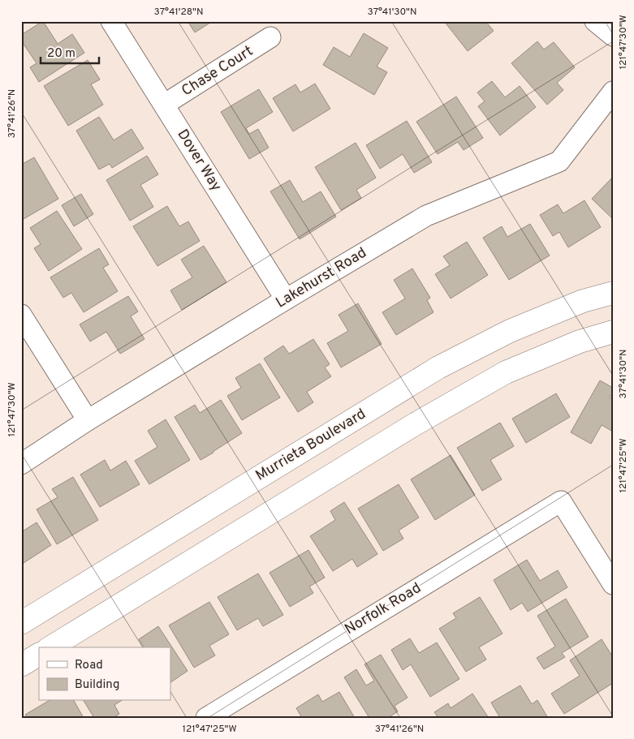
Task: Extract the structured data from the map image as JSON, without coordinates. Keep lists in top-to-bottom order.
{
  "streets": {
    "main road": ["Murrieta Boulevard"],
    "street": [
      "Chase Court",
      "Dover Way",
      "Lakehurst Road",
      "Norfolk Road"
    ]
  },
  "crossings": [
    ["Chase Court", "Dover Way"],
    ["Dover Way", "Lakehurst Road"]
  ],
  "legend": ["Road", "Building"],
  "scale_bar": "20 m",
  "coordinates": [
    "37°41'28\"N",
    "37°41'30\"N",
    "121°47'30\"W",
    "37°41'26\"N",
    "121°47'25\"W"
  ]
}
